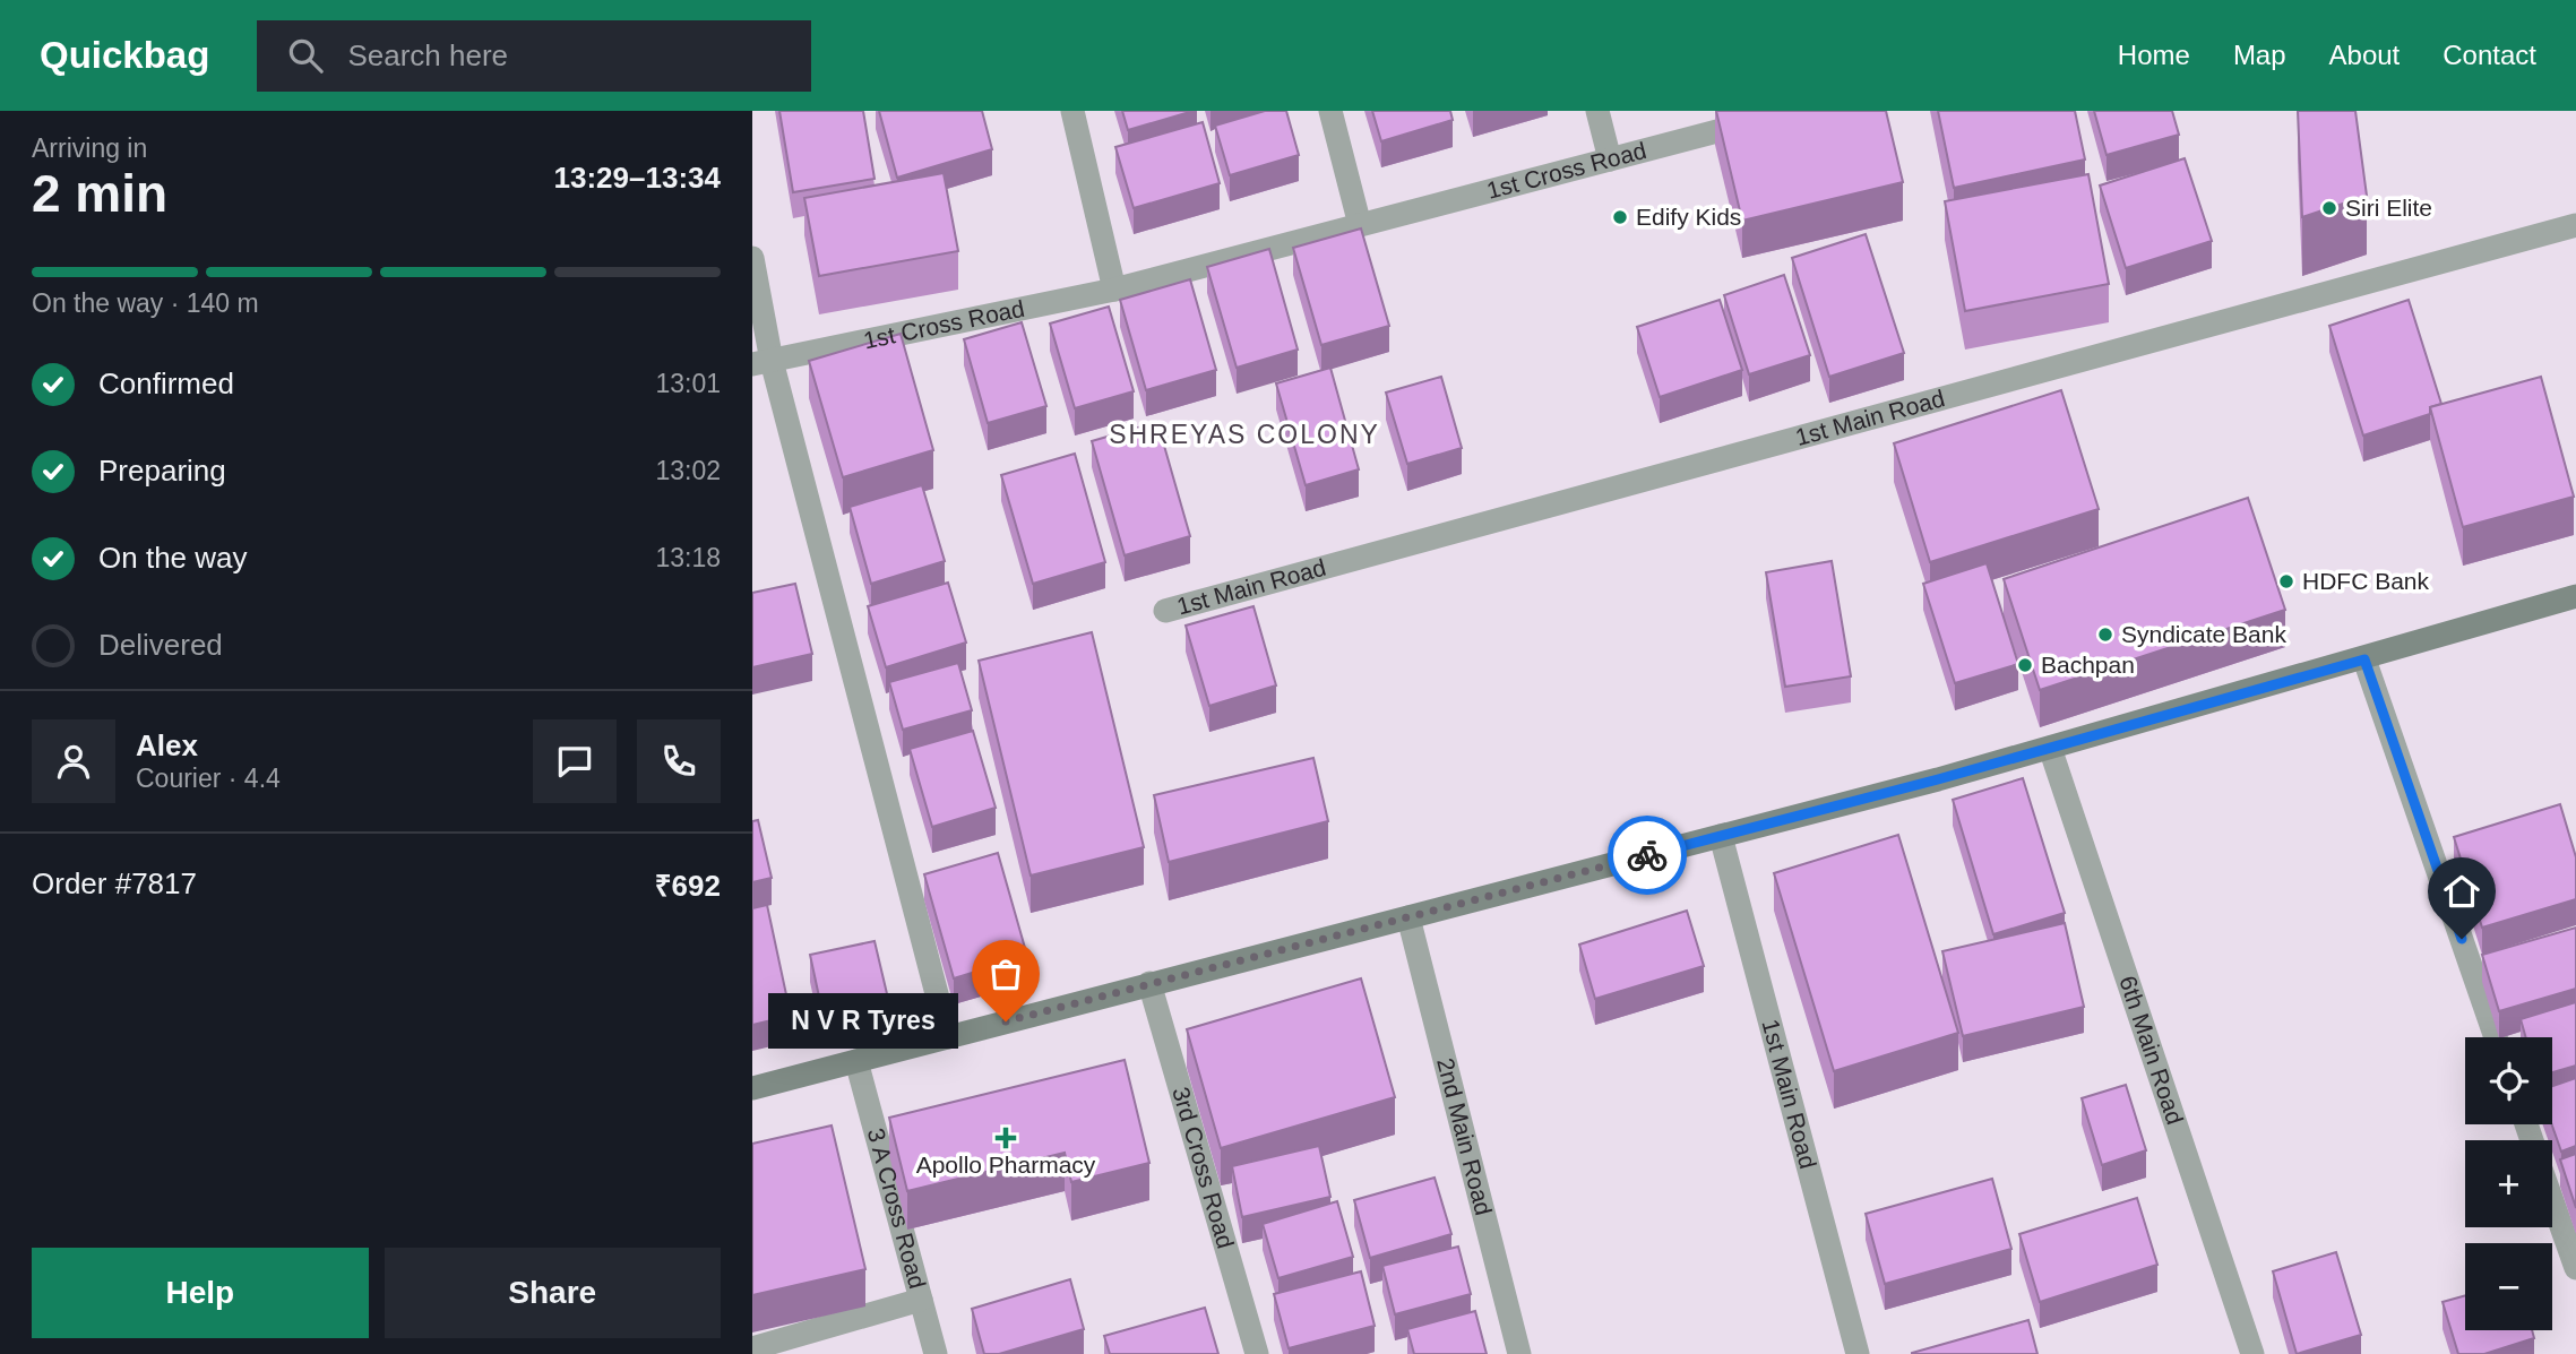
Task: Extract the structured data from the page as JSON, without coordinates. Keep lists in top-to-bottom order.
{
  "streets": {
    "street": [
      "1st Cross Road",
      "1st Main Road",
      "6th Main Road",
      "2nd Main Road",
      "3rd Cross Road",
      "3 A Cross Road"
    ]
  },
  "districts": ["SHREYAS COLONY"],
  "places": {
    "other": [
      "Siri Elite",
      "Edify Kids",
      "HDFC Bank",
      "Syndicate Bank",
      "Bachpan",
      "N V R Tyres"
    ],
    "health": ["Apollo Pharmacy"]
  },
  "page": {
    "header": "Quickbag",
    "search": "Search here",
    "nav": [
      "Home",
      "Map",
      "About",
      "Contact"
    ],
    "heading": ["2 min", "Arriving in", "13:29–13:34"],
    "panel": [
      "Alex",
      "Courier · 4.4",
      "Order #7817",
      "₹692"
    ],
    "bar": "On the way · 140 m",
    "list": [
      ["Confirmed", "13:01"],
      ["Preparing", "13:02"],
      ["On the way", "13:18"],
      "Delivered"
    ],
    "bubble": "N V R Tyres",
    "map_buttons": ["+", "−"],
    "buttons": ["Help", "Share"]
  }
}
